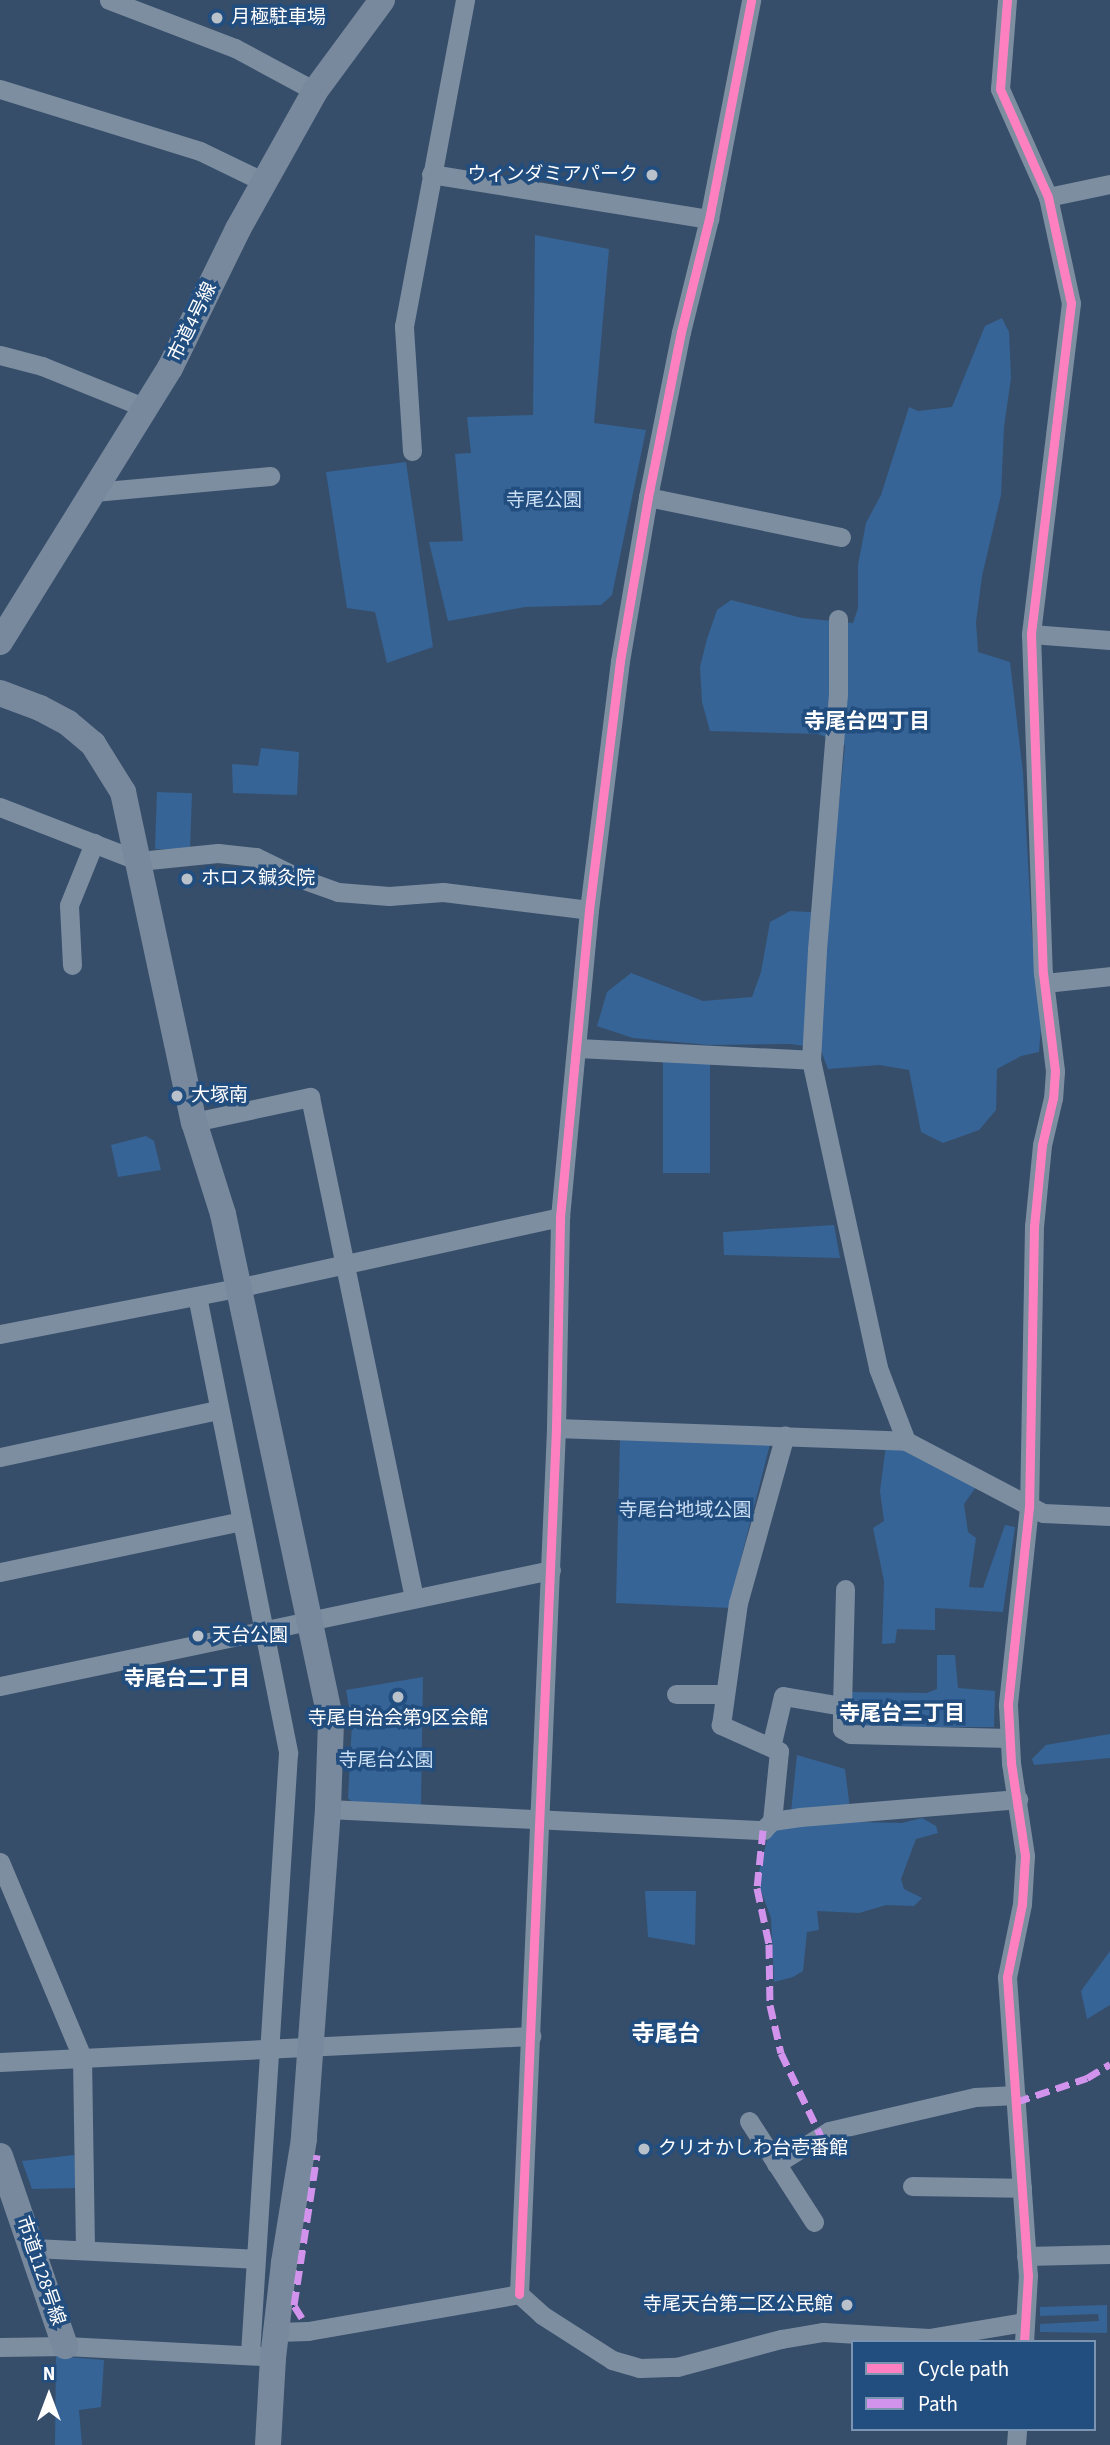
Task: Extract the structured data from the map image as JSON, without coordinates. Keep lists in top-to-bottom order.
{
  "streets": {
    "street": ["市道4号線", "市道1128号線"]
  },
  "districts": [
    "寺尾台四丁目",
    "寺尾台二丁目",
    "寺尾台三丁目",
    "寺尾台"
  ],
  "parks": ["寺尾公園", "寺尾台地域公園", "寺尾台公園"],
  "places": [
    "月極駐車場",
    "ウィンダミアパーク",
    "ホロス鍼灸院",
    "大塚南",
    "天台公園",
    "寺尾自治会第9区会館",
    "クリオかしわ台壱番館",
    "寺尾天台第二区公民館"
  ],
  "legend": ["Cycle path", "Path"],
  "north": "top"
}
